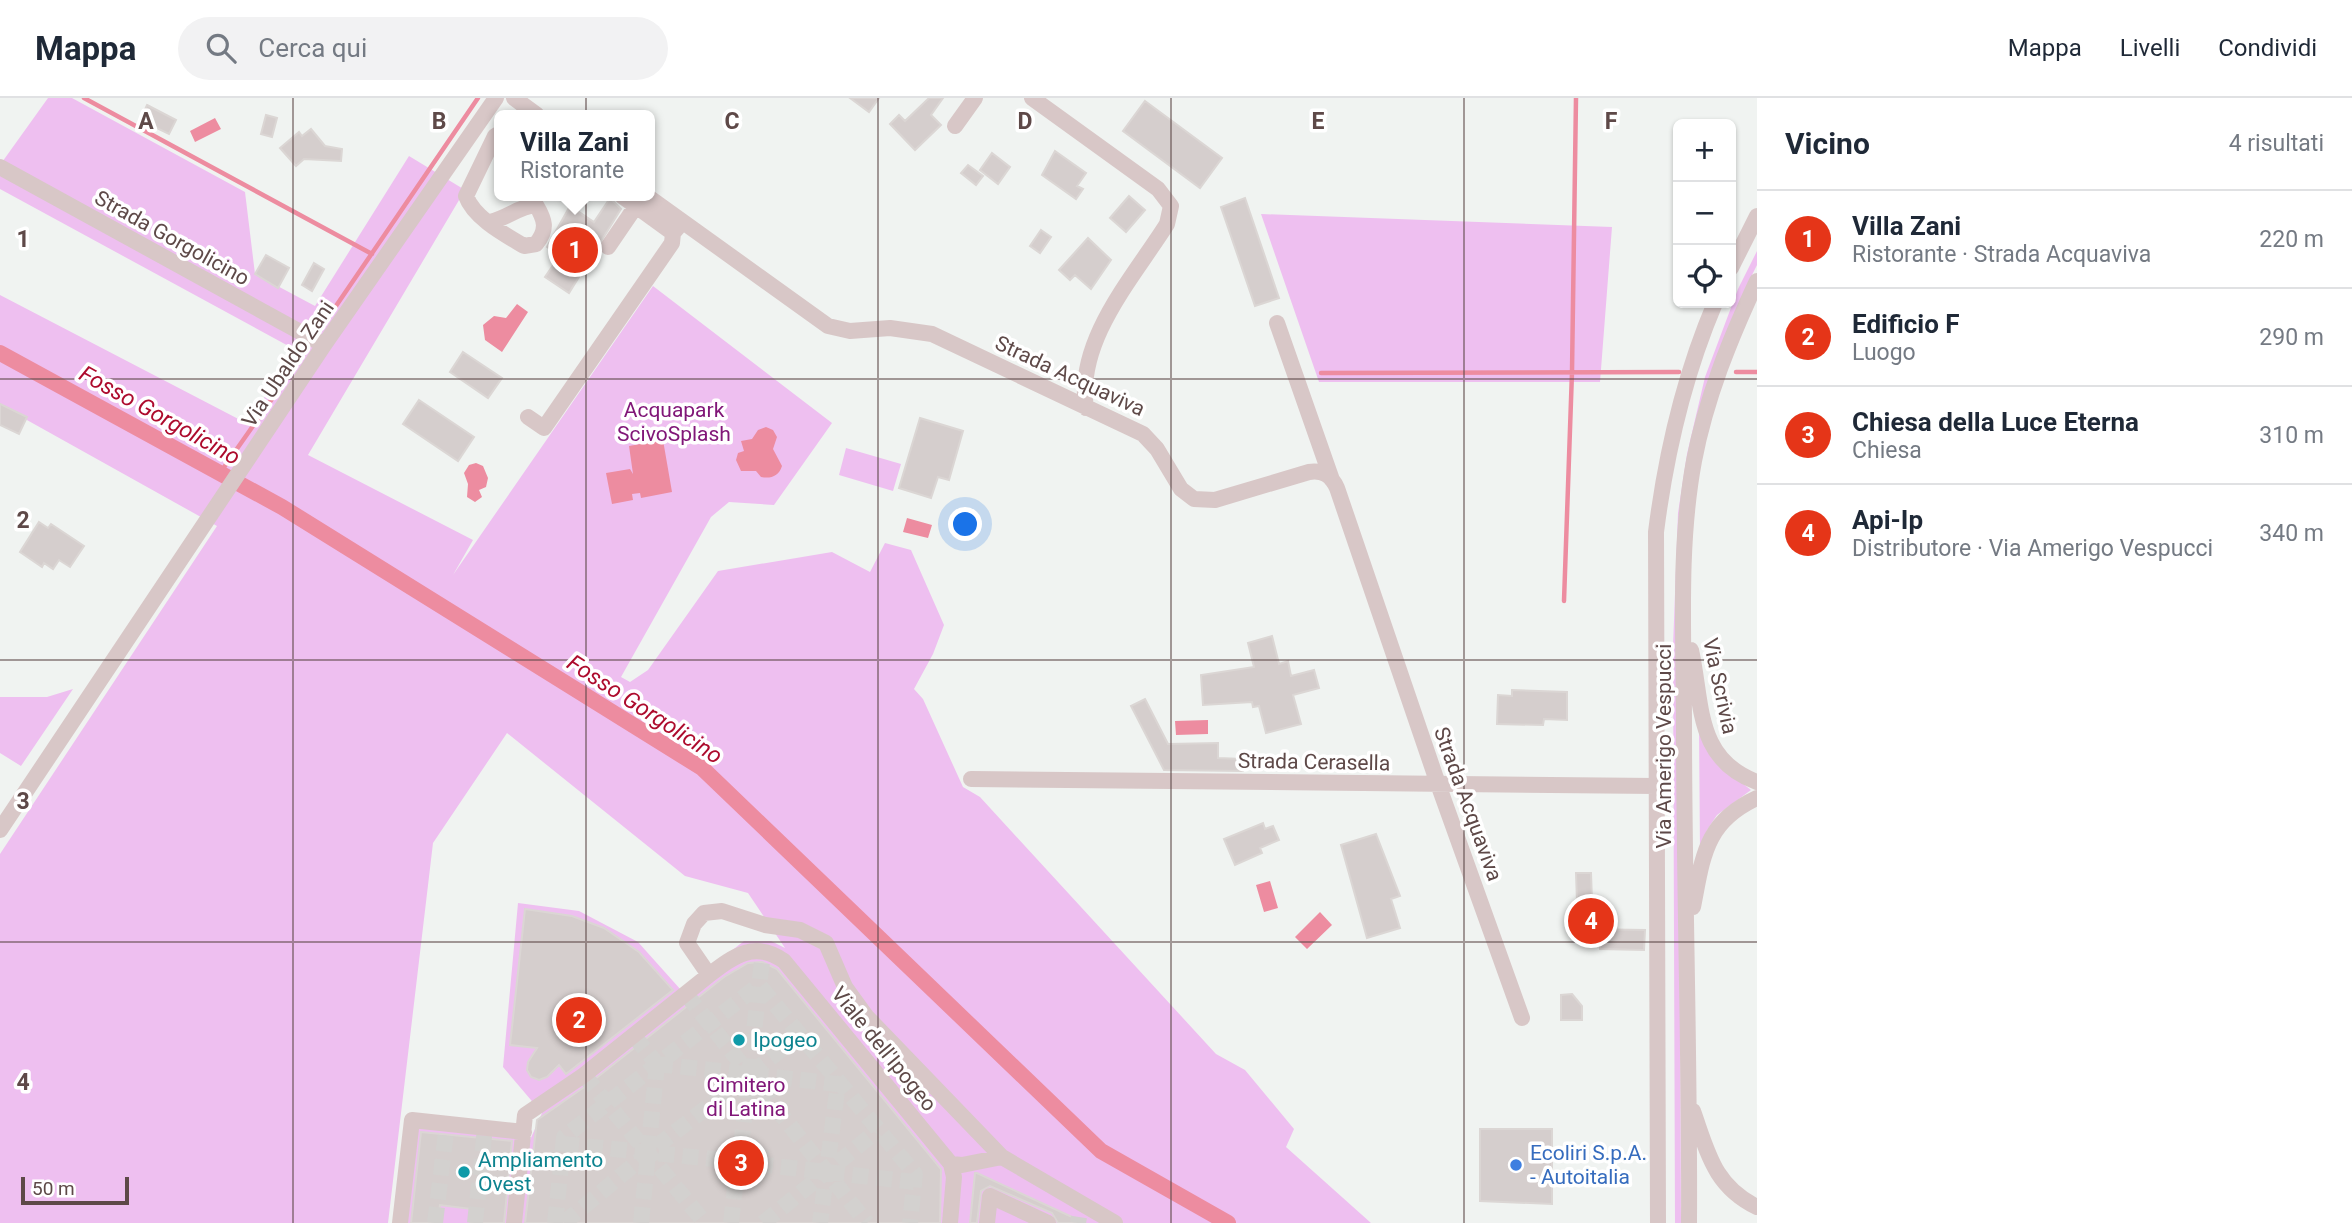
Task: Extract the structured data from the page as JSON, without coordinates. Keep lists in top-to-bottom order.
{
  "streets": {
    "street": [
      "Strada Gorgolicino",
      "Via Ubaldo Zani",
      "Strada Acquaviva",
      "Via Scrivia",
      "Via Amerigo Vespucci",
      "Strada Cerasella",
      "Viale dell'Ipogeo"
    ]
  },
  "crossings": [
    ["Strada Gorgolicino", "Via Ubaldo Zani"],
    ["Strada Acquaviva", "Strada Cerasella"],
    ["Via Scrivia", "Via Amerigo Vespucci"],
    ["Via Amerigo Vespucci", "Strada Cerasella"]
  ],
  "water": ["Fosso Gorgolicino"],
  "parks": ["Acquapark ScivoSplash", "Cimitero di Latina"],
  "places": ["Ipogeo", "Ecoliri S.p.A. - Autoitalia", "Ampliamento Ovest"],
  "scale_bar": "50 m",
  "page": {
    "header": "Mappa",
    "search": "Cerca qui",
    "nav": ["Mappa", "Livelli", "Condividi"],
    "heading": ["Vicino", "4 risultati"],
    "popup": ["Villa Zani", "Ristorante"],
    "map_buttons": ["+", "−"],
    "list": [
      {
        "mark": "1",
        "name": "Villa Zani",
        "note": "Ristorante · Strada Acquaviva",
        "value": "220 m"
      },
      {
        "mark": "2",
        "name": "Edificio F",
        "note": "Luogo",
        "value": "290 m"
      },
      {
        "mark": "3",
        "name": "Chiesa della Luce Eterna",
        "note": "Chiesa",
        "value": "310 m"
      },
      {
        "mark": "4",
        "name": "Api-Ip",
        "note": "Distributore · Via Amerigo Vespucci",
        "value": "340 m"
      }
    ],
    "pins": [
      "1",
      "4",
      "2",
      "3"
    ],
    "scale": "50 m"
  },
  "grid": {
    "columns": [
      "A",
      "B",
      "C",
      "D",
      "E",
      "F"
    ],
    "rows": [
      "1",
      "2",
      "3",
      "4"
    ]
  }
}
